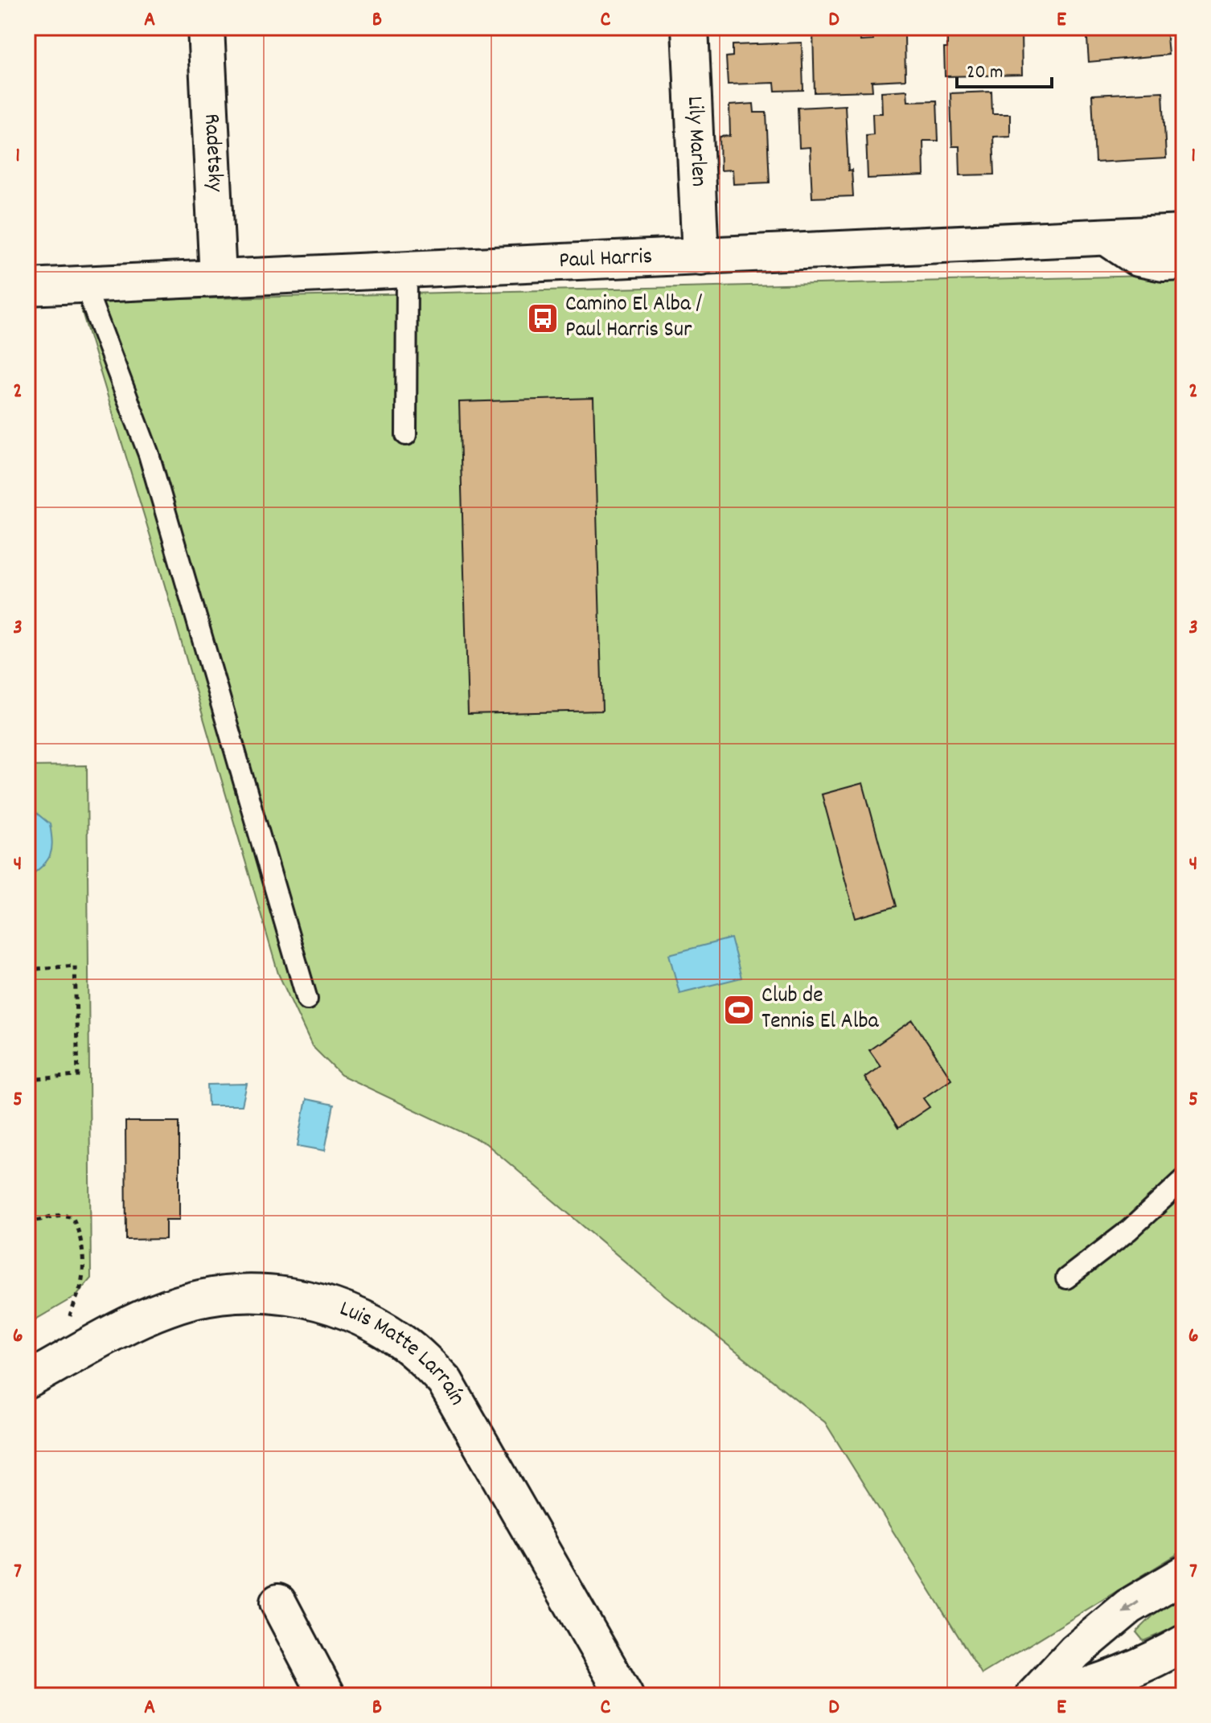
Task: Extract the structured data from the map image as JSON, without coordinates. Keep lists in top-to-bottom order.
{
  "streets": {
    "street": [
      "Lily Marlen",
      "Radetsky",
      "Paul Harris",
      "Luis Matte Larraín"
    ]
  },
  "crossings": [
    ["Lily Marlen", "Paul Harris"],
    ["Radetsky", "Paul Harris"]
  ],
  "places": {
    "bus stop": ["Camino El Alba / Paul Harris Sur"],
    "sports": ["Club de Tennis El Alba"]
  },
  "scale_bar": "20 m",
  "grid": {
    "columns": [
      "A",
      "B",
      "C",
      "D",
      "E"
    ],
    "rows": [
      "1",
      "2",
      "3",
      "4",
      "5",
      "6",
      "7"
    ]
  }
}
